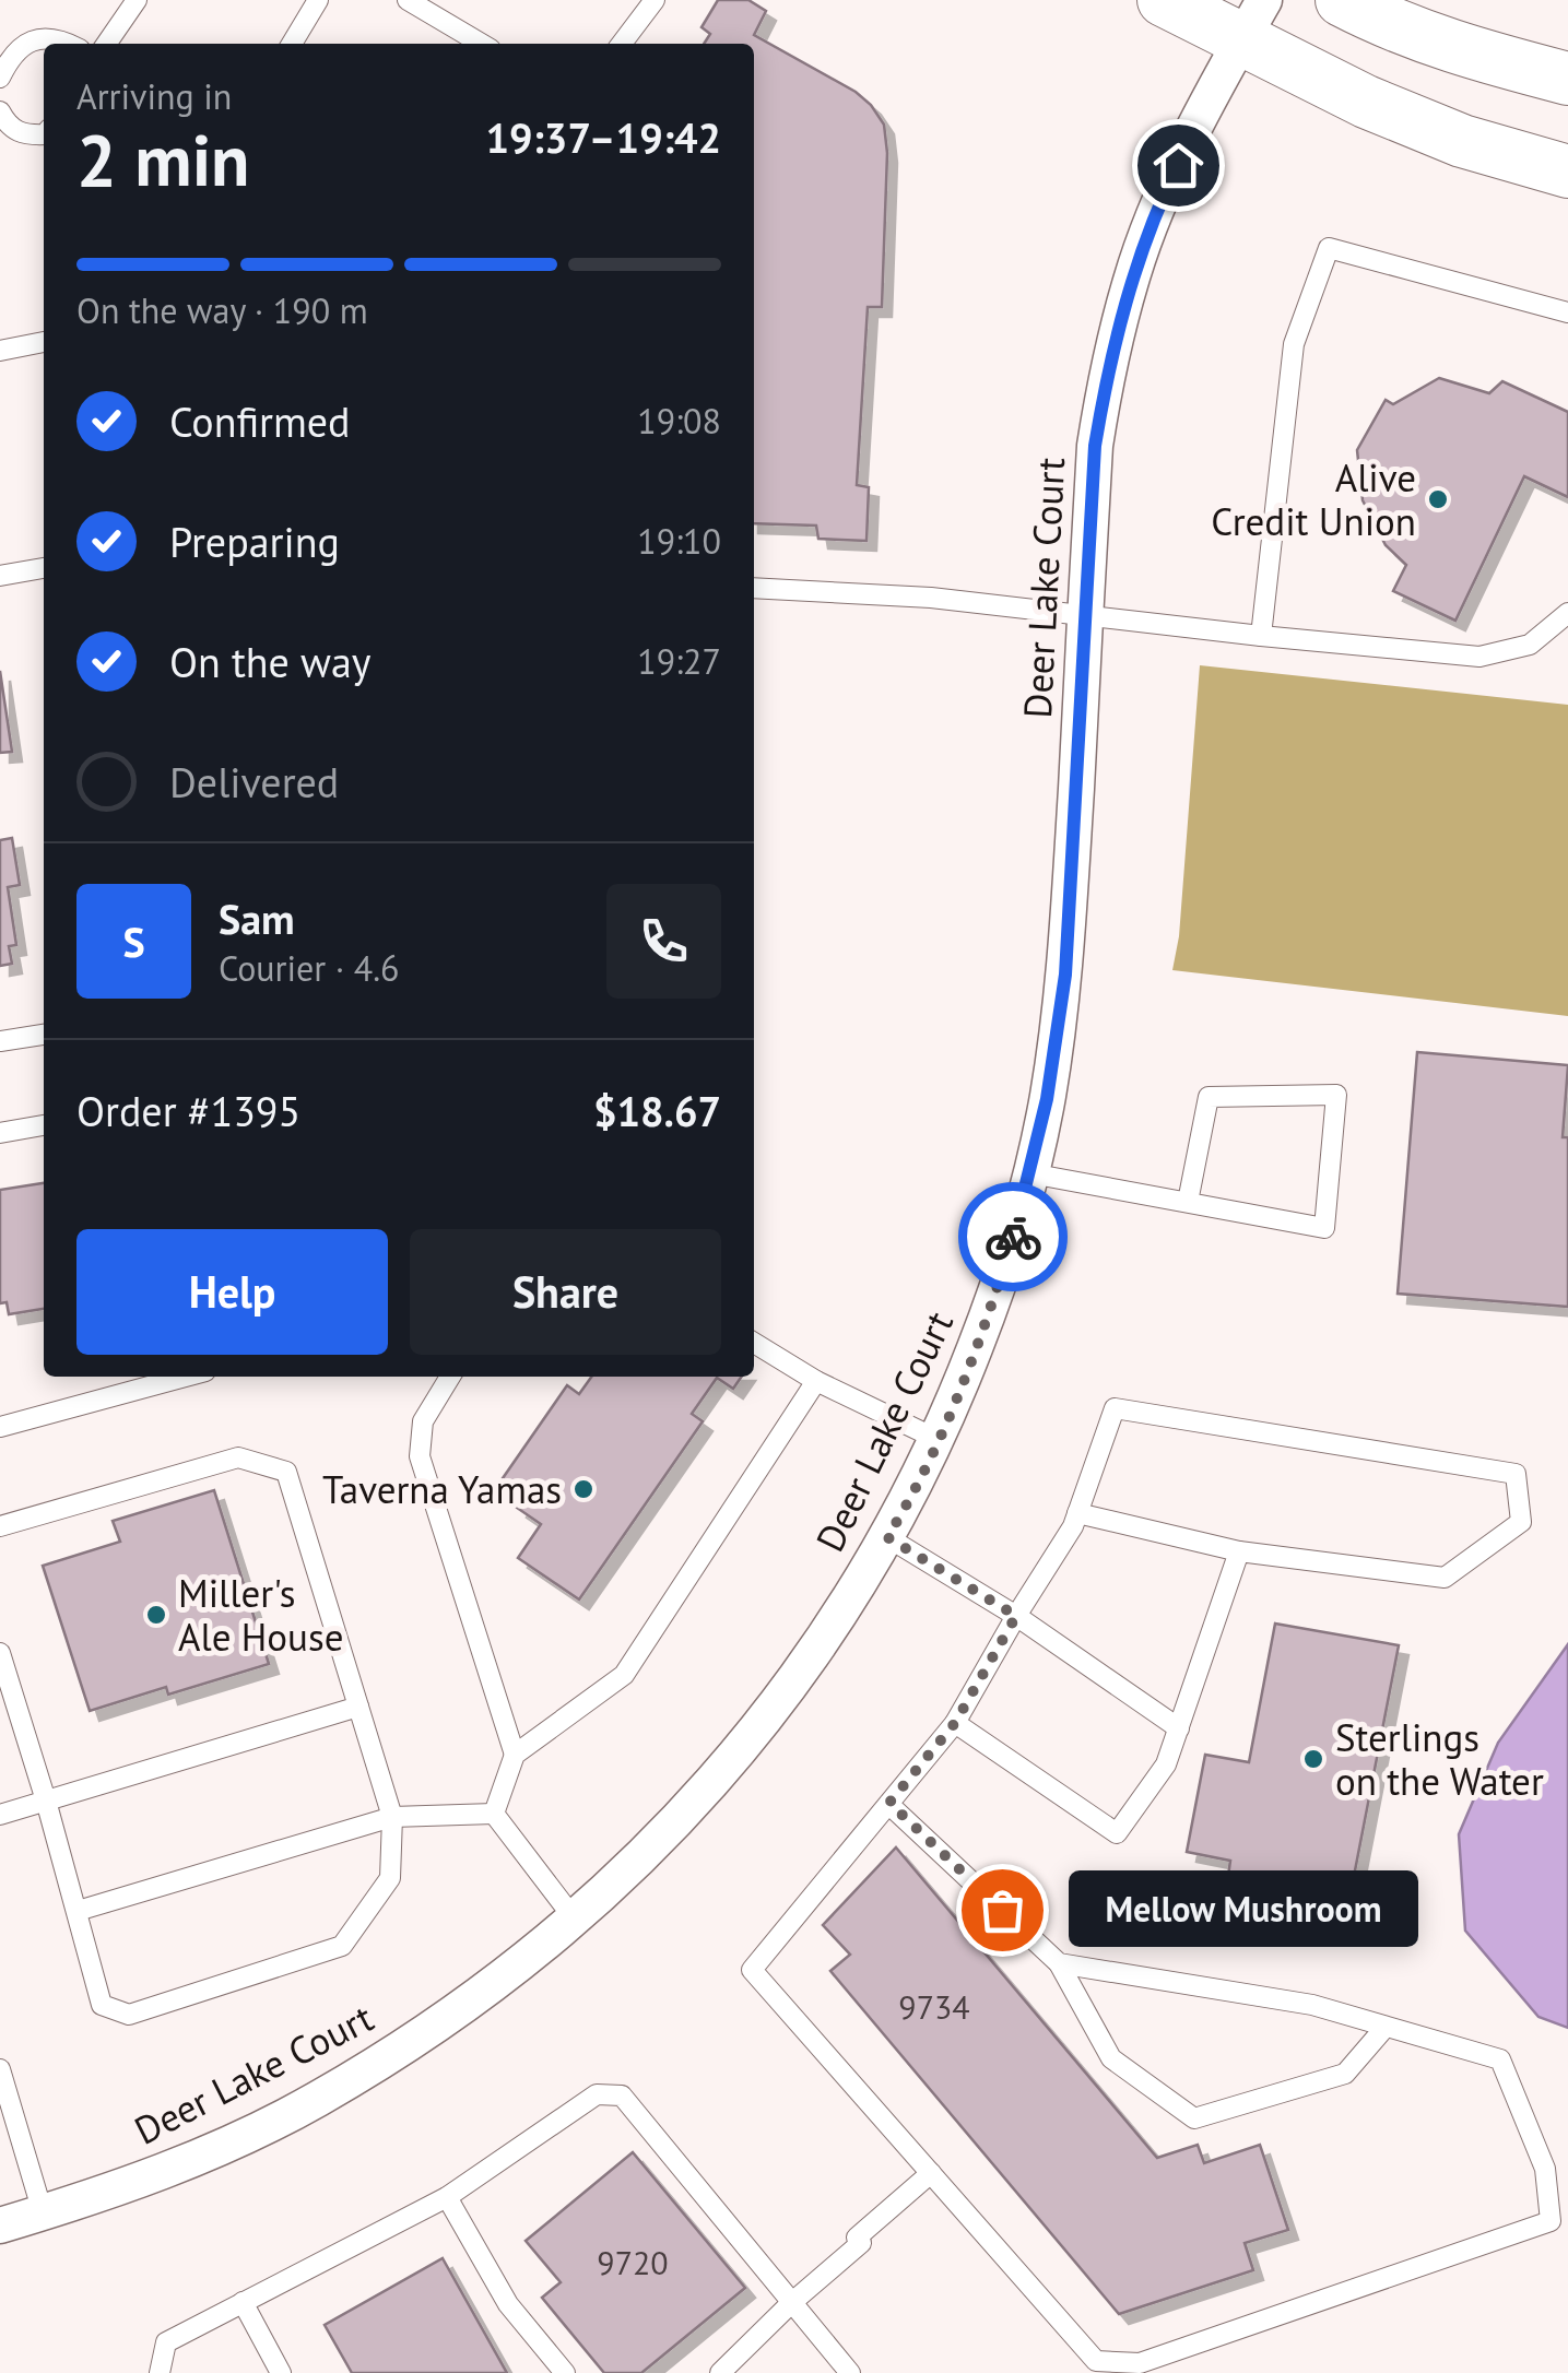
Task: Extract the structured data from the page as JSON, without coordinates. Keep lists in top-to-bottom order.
{
  "streets": {
    "street": ["Deer Lake Court"]
  },
  "places": [
    "Alive Credit Union",
    "Taverna Yamas",
    "Miller's Ale House",
    "Sterlings on the Water",
    "Mellow Mushroom"
  ],
  "house_numbers": ["9734", "9720"],
  "page": {
    "heading": ["2 min", "Arriving in", "19:37–19:42"],
    "panel": [
      "Sam",
      "Courier · 4.6",
      "Order #1395",
      "$18.67"
    ],
    "bar": "On the way · 190 m",
    "list": [
      ["Confirmed", "19:08"],
      ["Preparing", "19:10"],
      ["On the way", "19:27"],
      "Delivered"
    ],
    "round": "S",
    "buttons": ["Help", "Share"],
    "bubble": "Mellow Mushroom"
  }
}
